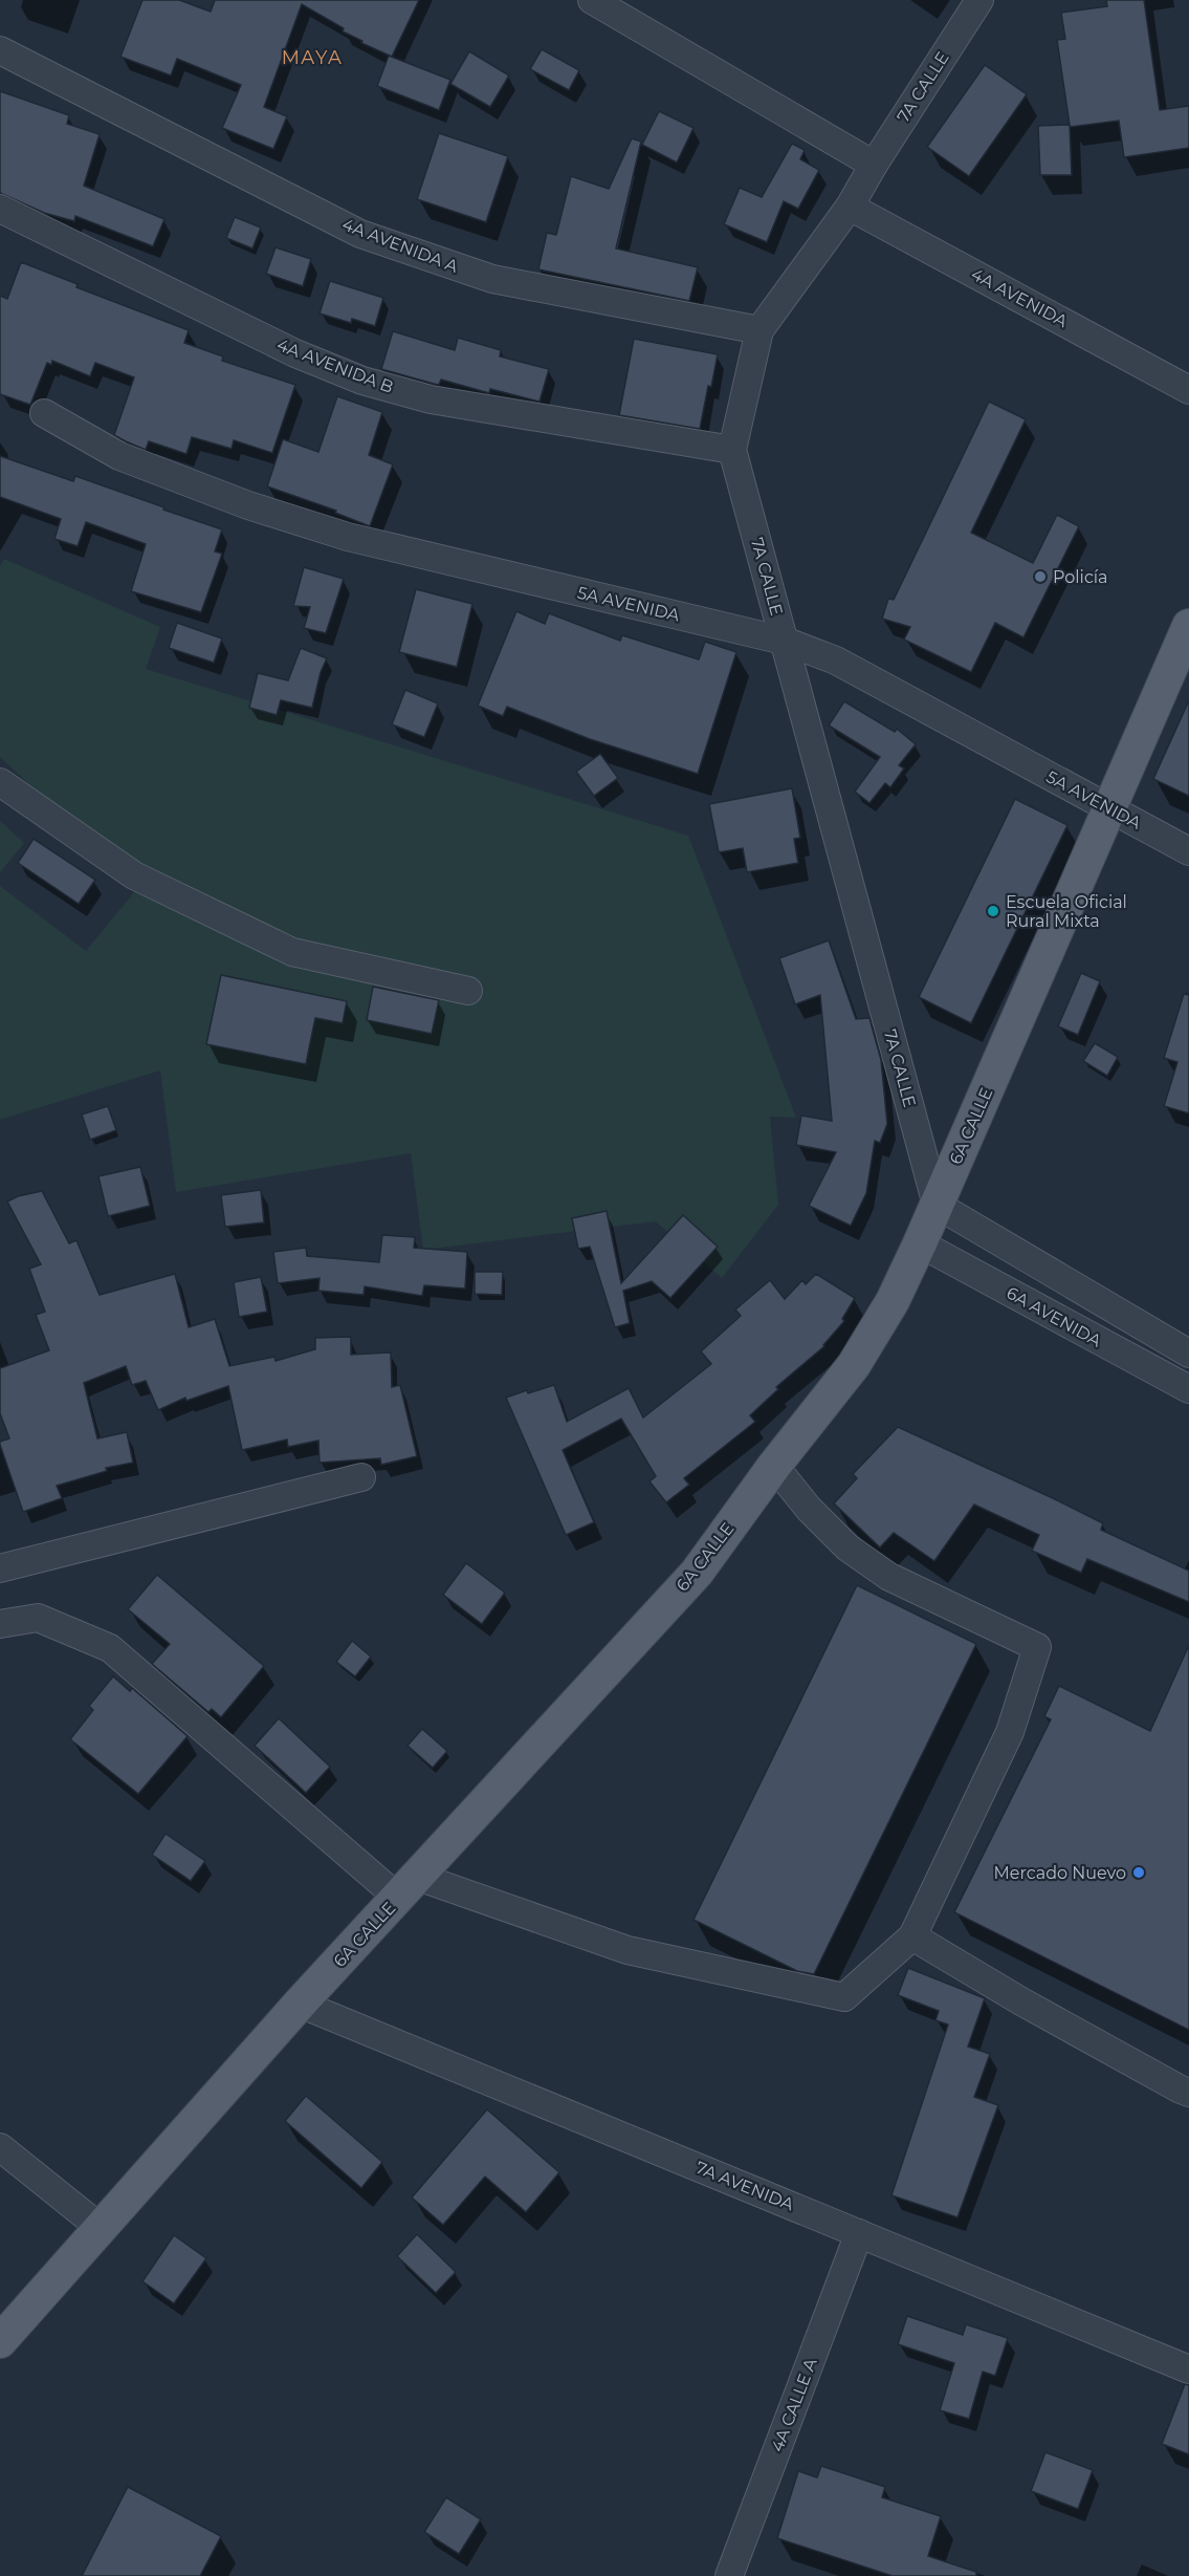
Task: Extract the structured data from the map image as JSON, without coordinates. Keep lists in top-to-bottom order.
{
  "streets": {
    "main road": ["6A CALLE"],
    "street": [
      "7A CALLE",
      "4A AVENIDA A",
      "4A AVENIDA",
      "4A AVENIDA B",
      "5A AVENIDA",
      "6A AVENIDA",
      "7A AVENIDA",
      "4A CALLE A"
    ]
  },
  "crossings": [
    ["7A CALLE", "4A AVENIDA A"],
    ["7A CALLE", "4A AVENIDA"],
    ["7A CALLE", "4A AVENIDA B"],
    ["7A CALLE", "5A AVENIDA"],
    ["7A CALLE", "6A CALLE"],
    ["7A CALLE", "6A AVENIDA"],
    ["5A AVENIDA", "6A CALLE"],
    ["6A CALLE", "6A AVENIDA"],
    ["6A CALLE", "7A AVENIDA"],
    ["7A AVENIDA", "4A CALLE A"]
  ],
  "districts": ["MAYA"],
  "places": ["Policía", "Escuela Oficial Rural Mixta", "Mercado Nuevo"]
}
